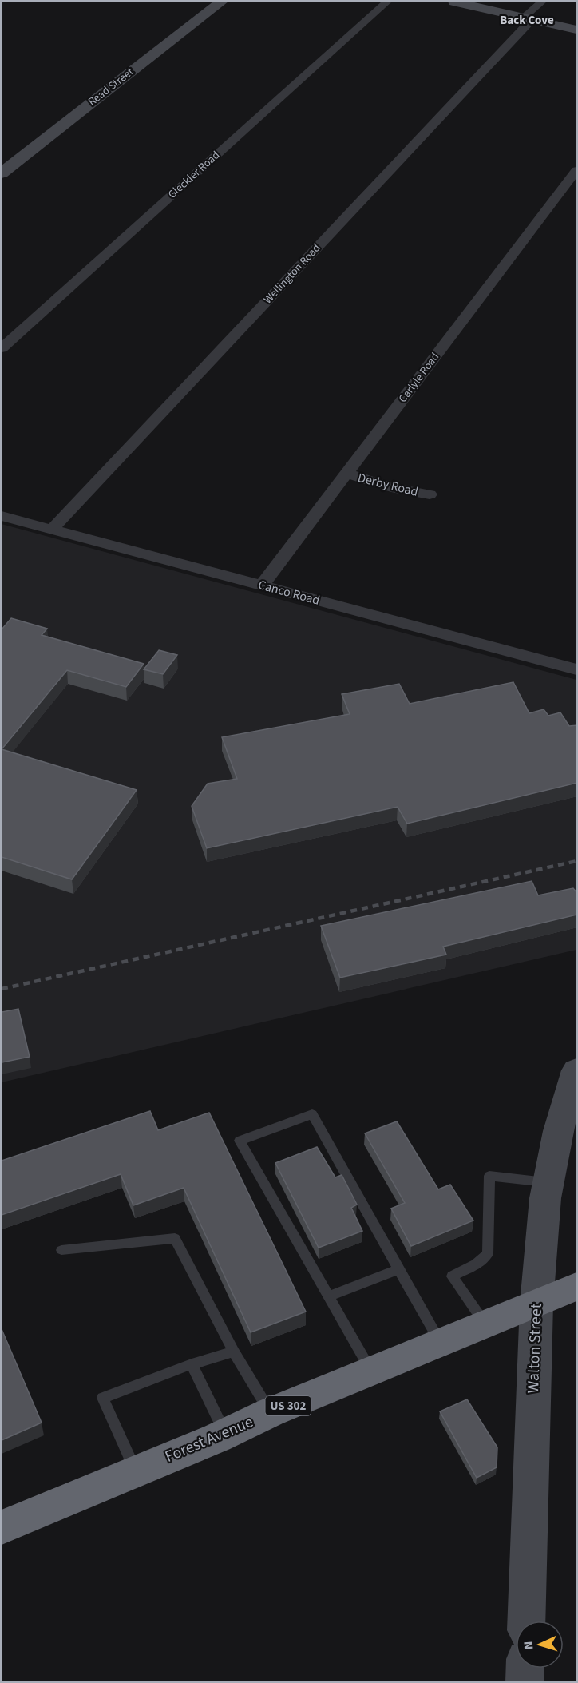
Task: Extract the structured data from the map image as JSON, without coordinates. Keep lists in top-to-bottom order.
{
  "streets": {
    "highway": ["US 302", "Forest Avenue"],
    "street": [
      "Read Street",
      "Gleckler Road",
      "Wellington Road",
      "Carlyle Road",
      "Derby Road",
      "Canco Road",
      "Walton Street"
    ]
  },
  "crossings": [
    ["Wellington Road", "Canco Road"],
    ["Carlyle Road", "Derby Road"],
    ["Carlyle Road", "Canco Road"],
    ["Walton Street", "Forest Avenue"]
  ],
  "districts": ["Back Cove"],
  "north": "left"
}
